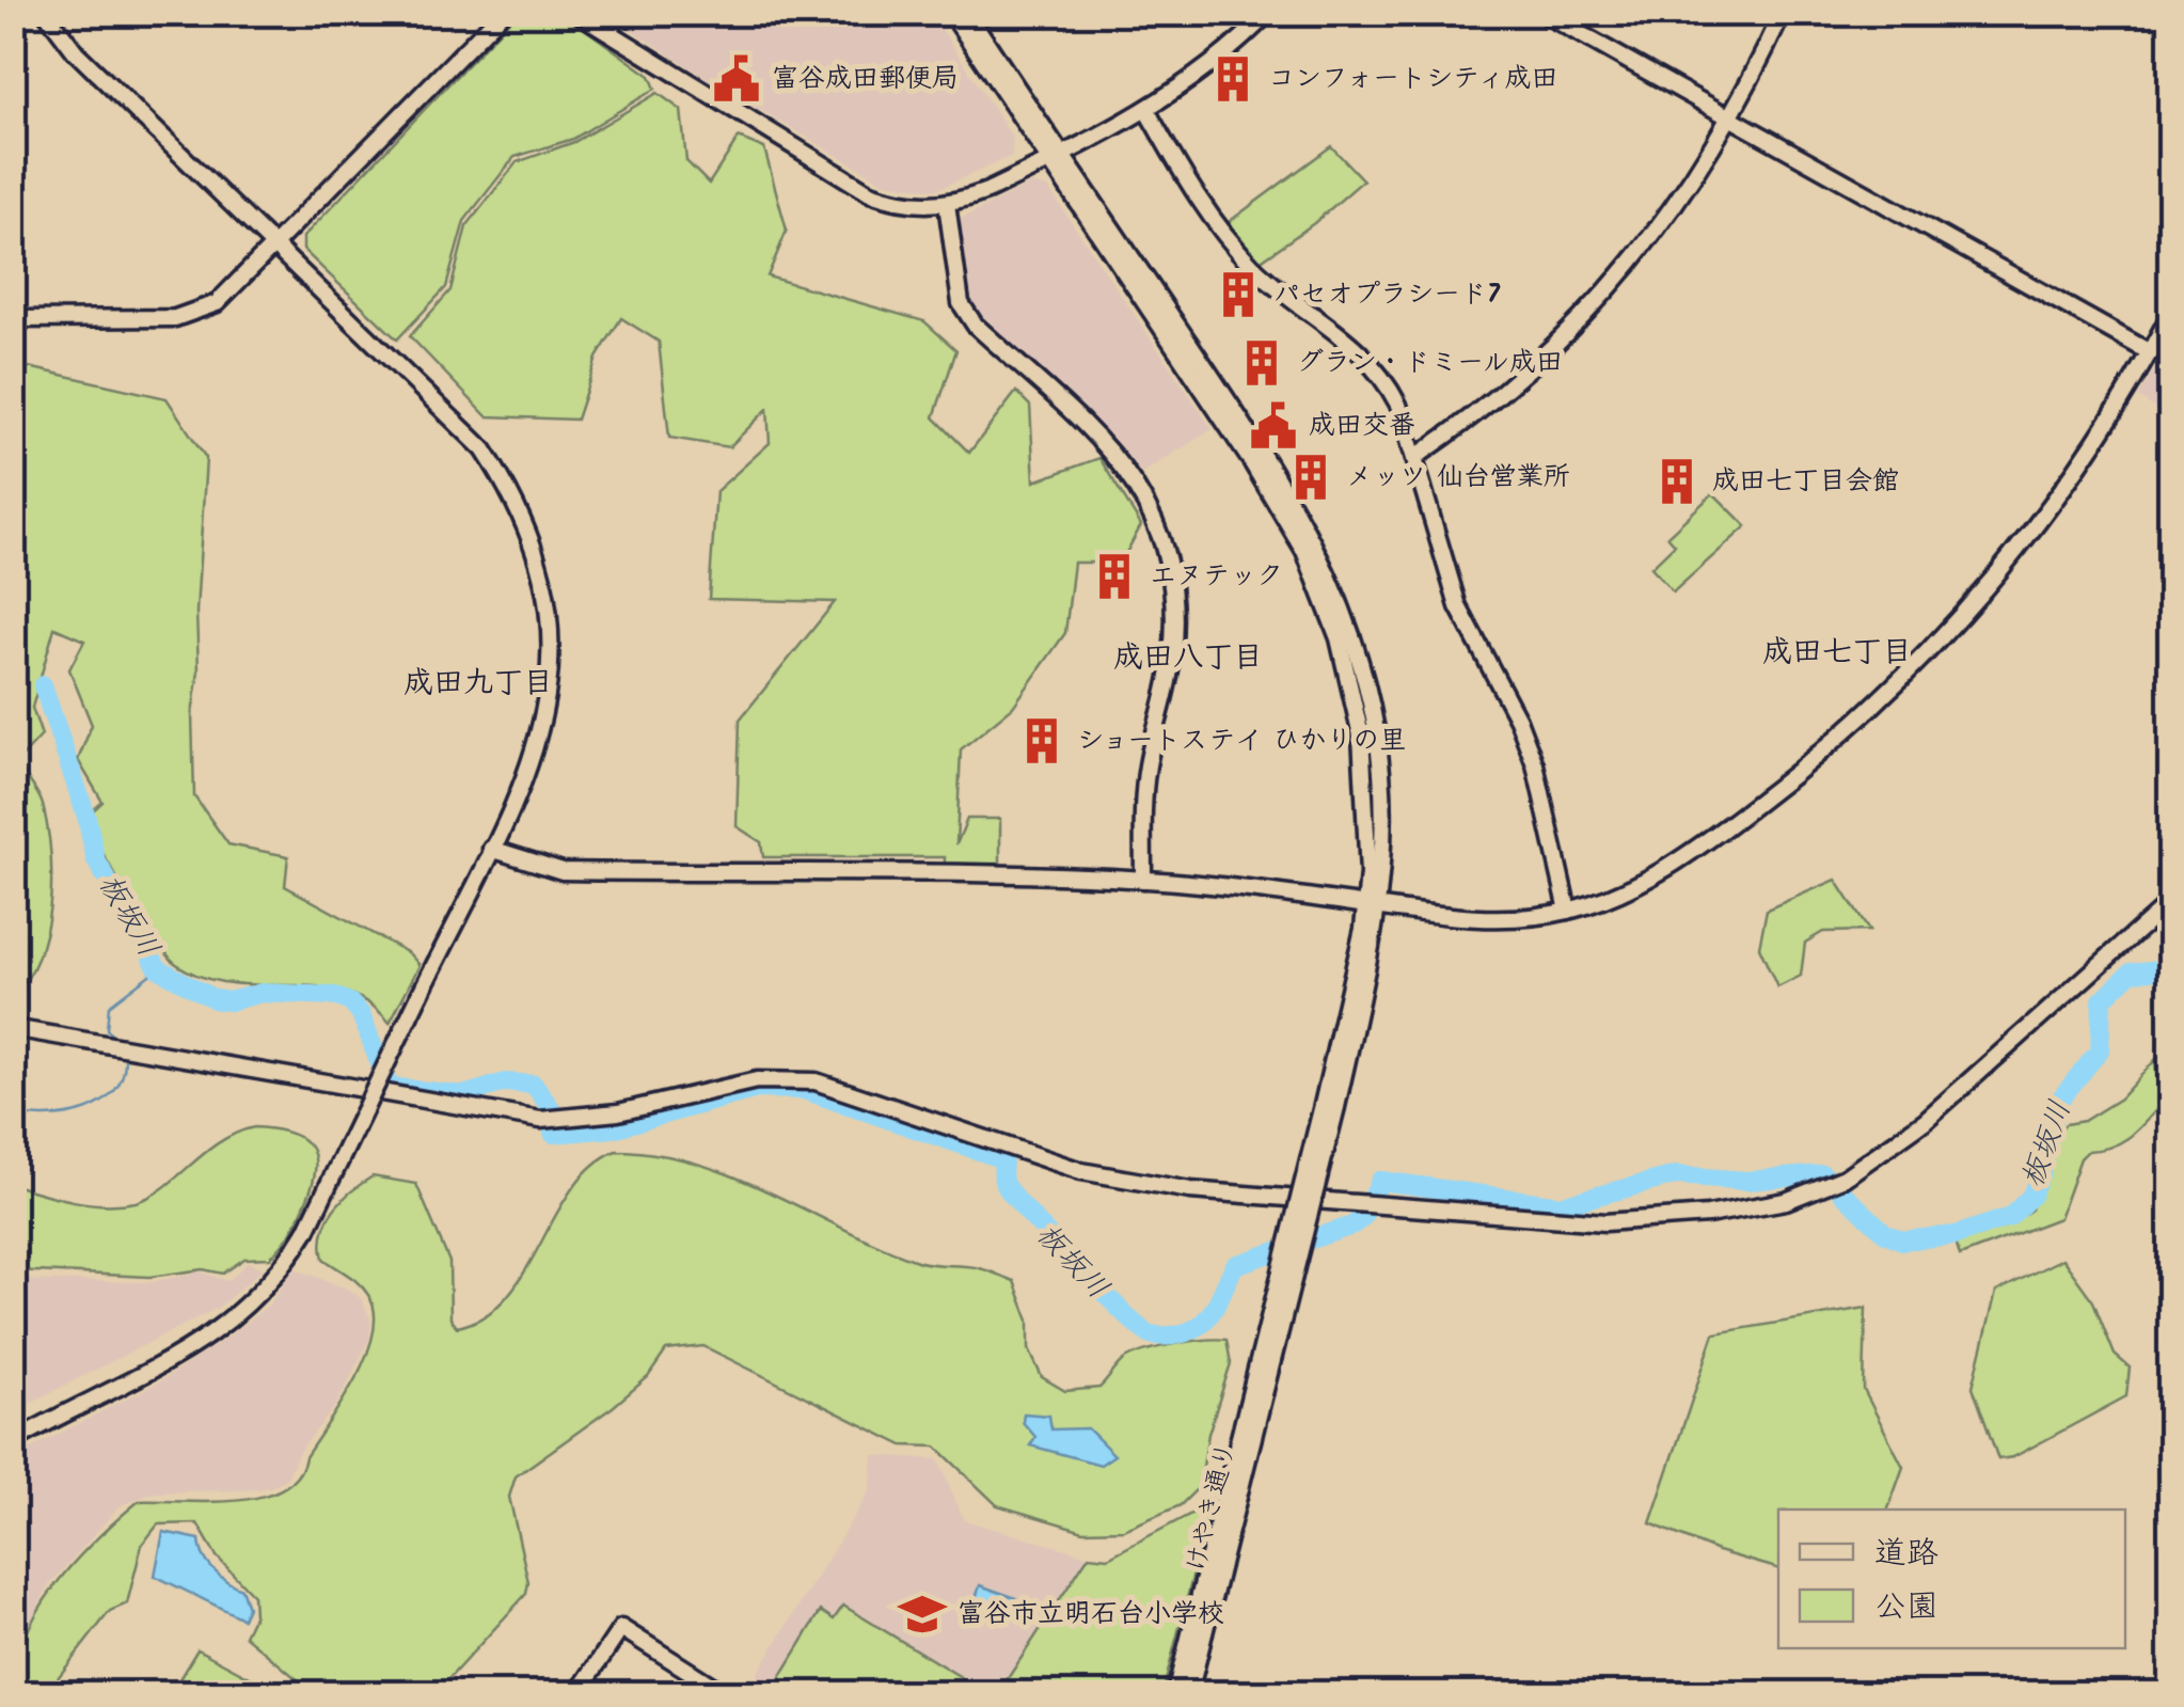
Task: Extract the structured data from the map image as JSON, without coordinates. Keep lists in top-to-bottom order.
{
  "streets": {
    "street": ["けやき通り"]
  },
  "districts": ["成田七丁目", "成田八丁目", "成田九丁目"],
  "water": ["板坂川"],
  "places": {
    "public building": ["富谷成田郵便局", "成田交番"],
    "building": [
      "コンフォートシティ成田",
      "パセオプラシード7",
      "グラン・ドミール成田",
      "メッツ 仙台営業所",
      "成田七丁目会館",
      "エヌテック",
      "ショートステイ ひかりの里"
    ],
    "school or university": ["富谷市立明石台小学校"]
  },
  "legend": ["道路", "公園"]
}
